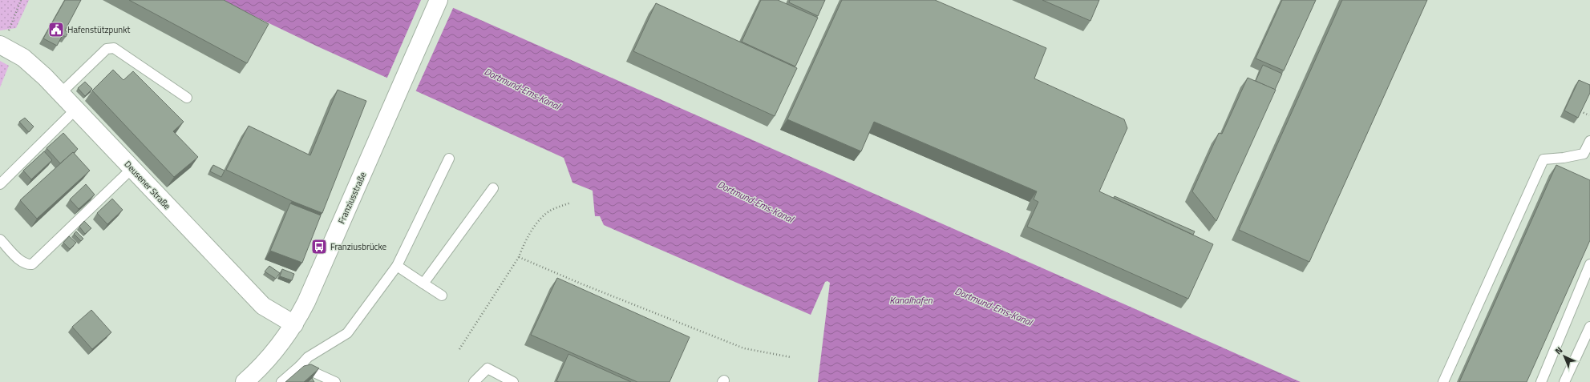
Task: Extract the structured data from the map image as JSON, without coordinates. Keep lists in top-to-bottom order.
{
  "streets": {
    "main road": ["Deusener Straße", "Franziusstraße"]
  },
  "crossings": [
    ["Deusener Straße", "Franziusstraße"]
  ],
  "water": ["Dortmund-Ems-Kanal", "Kanalhafen"],
  "places": {
    "public building": ["Hafenstützpunkt"],
    "bus stop": ["Franziusbrücke"]
  },
  "north": "top left"
}
